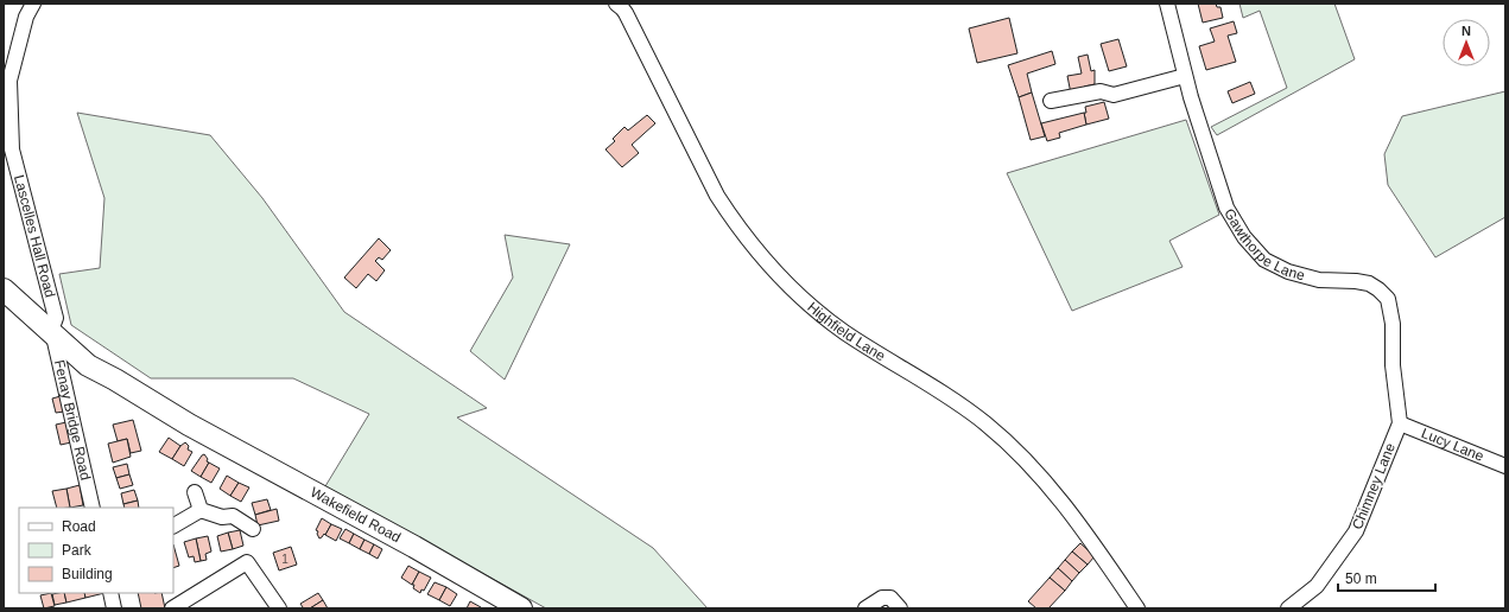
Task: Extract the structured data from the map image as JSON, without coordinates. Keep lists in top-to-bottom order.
{
  "streets": {
    "highway": ["Wakefield Road"],
    "street": [
      "Lascelles Hall Road",
      "Gawthorpe Lane",
      "Highfield Lane",
      "Fenay Bridge Road",
      "Lucy Lane",
      "Chimney Lane"
    ]
  },
  "crossings": [
    ["Lascelles Hall Road", "Fenay Bridge Road"],
    ["Lascelles Hall Road", "Wakefield Road"],
    ["Gawthorpe Lane", "Lucy Lane"],
    ["Gawthorpe Lane", "Chimney Lane"],
    ["Fenay Bridge Road", "Wakefield Road"],
    ["Lucy Lane", "Chimney Lane"]
  ],
  "house_numbers": ["1"],
  "legend": ["Road", "Park", "Building"],
  "scale_bar": "50 m",
  "north": "top"
}
